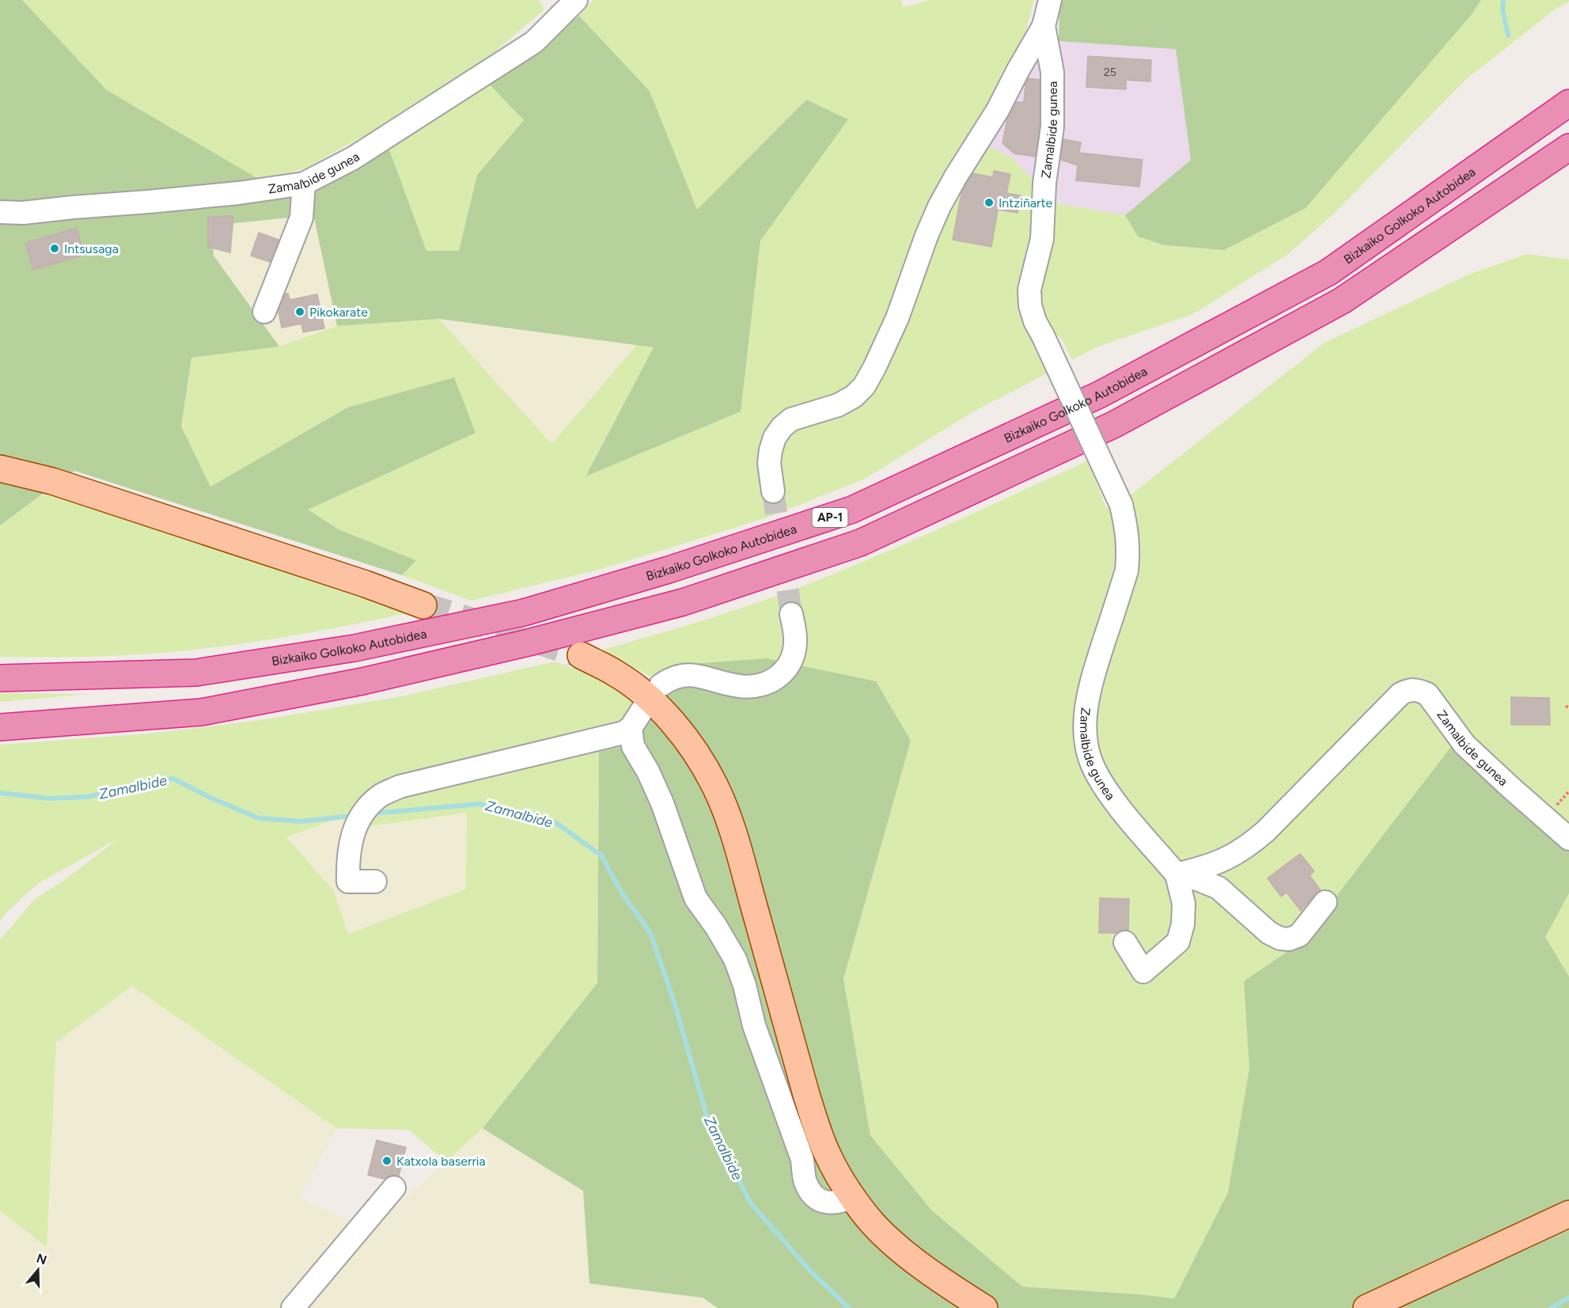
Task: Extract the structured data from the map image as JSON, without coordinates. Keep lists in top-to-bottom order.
{
  "streets": {
    "highway": ["Bizkaiko Golkoko Autobidea", "AP-1"],
    "street": ["Zamalbide gunea"]
  },
  "water": ["Zamalbide"],
  "places": [
    "Intziñarte",
    "Intsusaga",
    "Pikokarate",
    "Katxola baserria"
  ],
  "house_numbers": ["25"],
  "north": "top"
}
